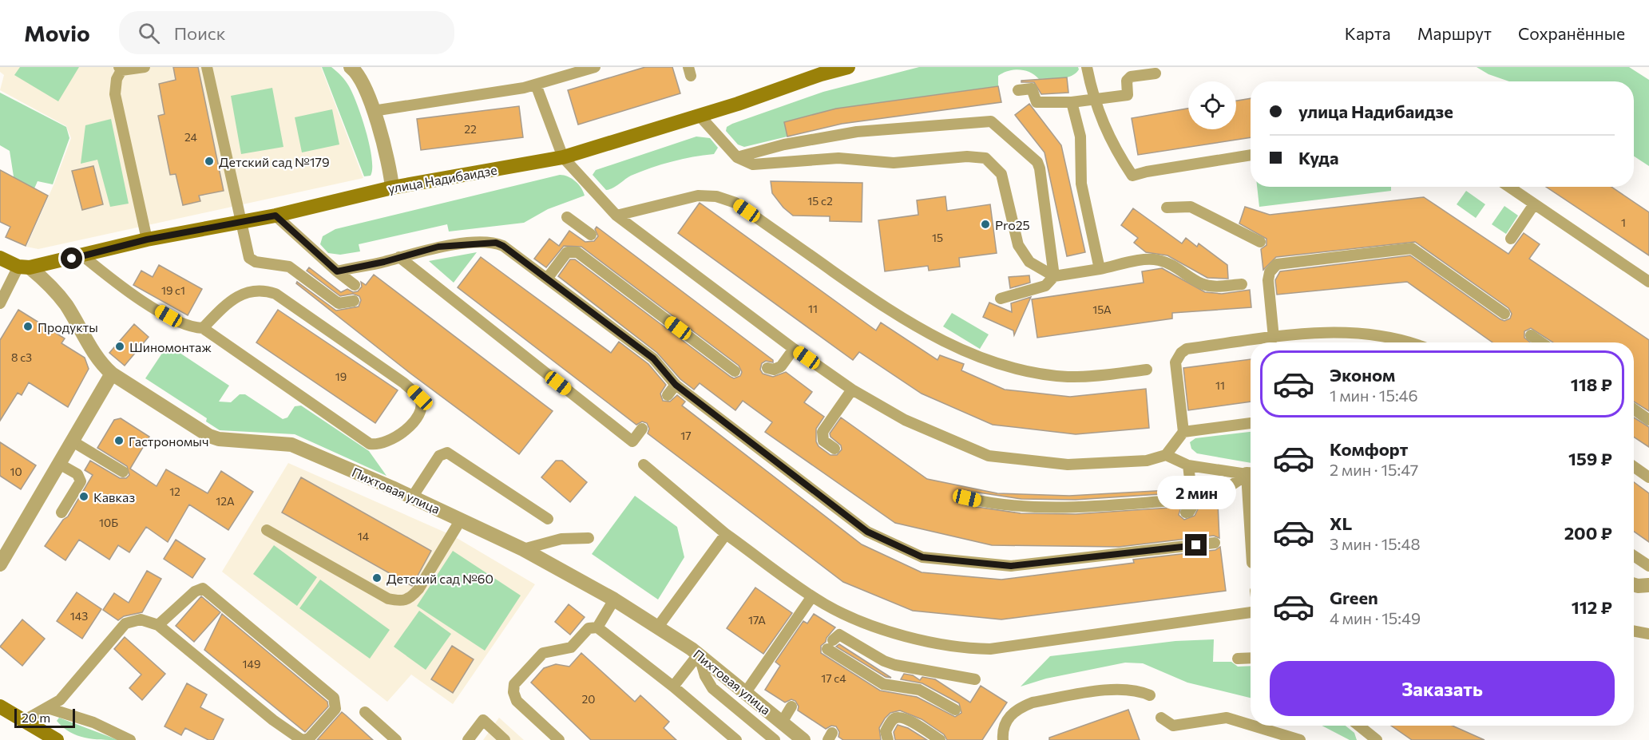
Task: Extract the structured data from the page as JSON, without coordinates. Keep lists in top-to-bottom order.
{
  "streets": {
    "main road": ["улица Надибаидзе", "Пихтовая улица"]
  },
  "crossings": [
    ["улица Надибаидзе", "Пихтовая улица"]
  ],
  "places": [
    "Детский сад №179",
    "Pro25",
    "Продукты",
    "Шиномонтаж",
    "Гастрономыч",
    "Кавказ",
    "Детский сад №60"
  ],
  "house_numbers": [
    "22",
    "24",
    "15 с2",
    "1",
    "15",
    "19 с1",
    "11",
    "15А",
    "8 с3",
    "19",
    "11",
    "17",
    "10",
    "12",
    "12А",
    "10Б",
    "14",
    "143",
    "17А",
    "149",
    "17 с4",
    "20"
  ],
  "scale_bar": "20 m",
  "page": {
    "header": "Movio",
    "search": "Поиск",
    "nav": ["Карта", "Маршрут", "Сохранённые"],
    "banner": ["улица Надибаидзе", "Куда"],
    "list": [
      {
        "name": "Эконом",
        "note": "1 мин · 15:46",
        "value": "118 ₽"
      },
      {
        "name": "Комфорт",
        "note": "2 мин · 15:47",
        "value": "159 ₽"
      },
      {
        "name": "XL",
        "note": "3 мин · 15:48",
        "value": "200 ₽"
      },
      {
        "name": "Green",
        "note": "4 мин · 15:49",
        "value": "112 ₽"
      }
    ],
    "bubble": "2 мин",
    "buttons": "Заказать",
    "scale": "20 m"
  }
}
